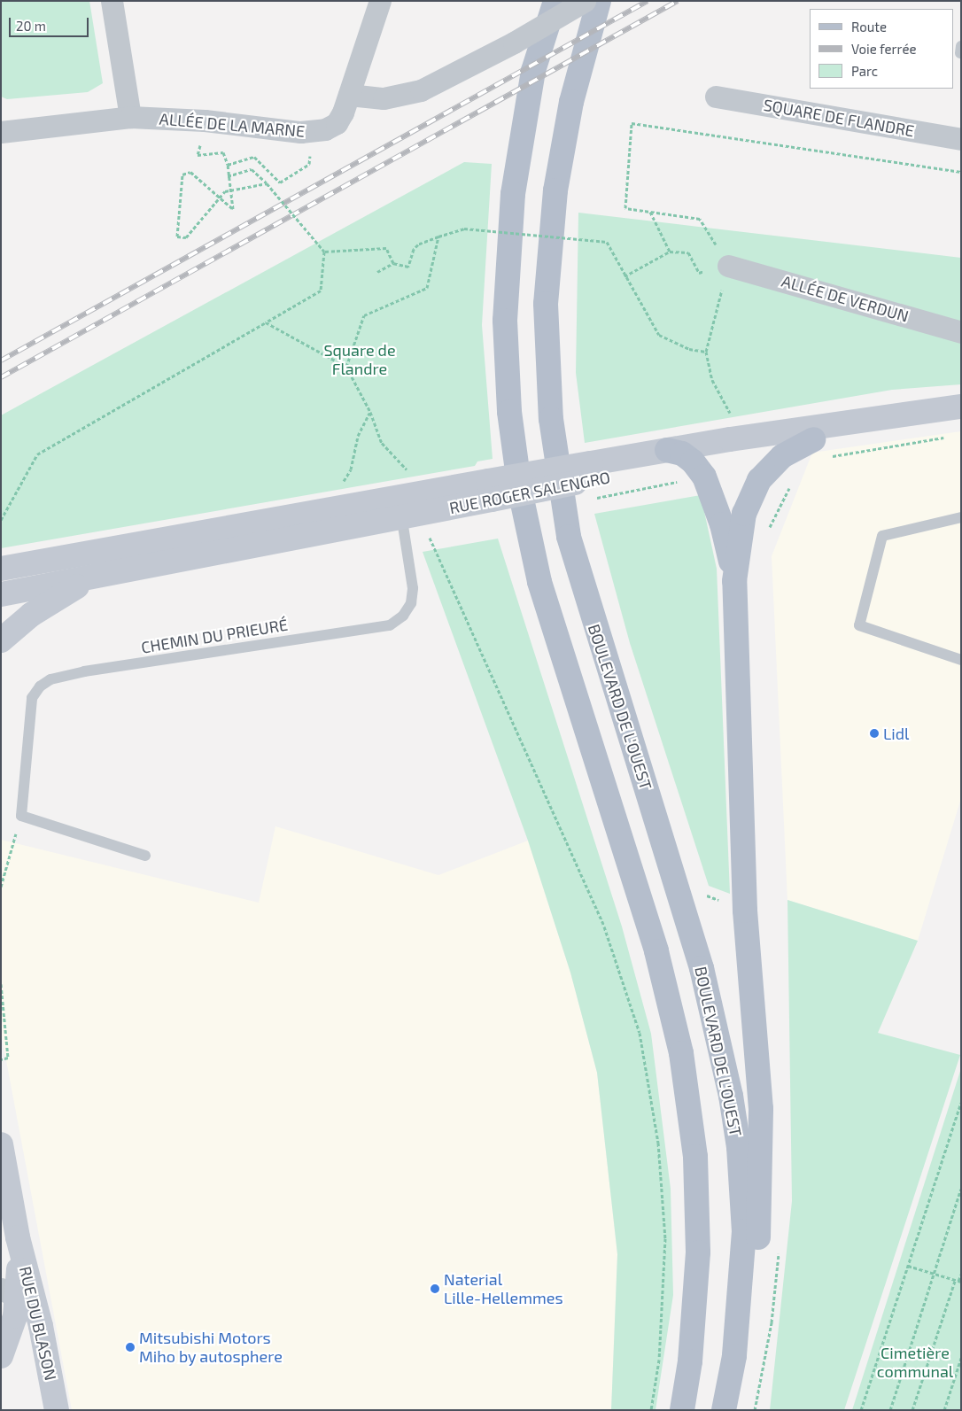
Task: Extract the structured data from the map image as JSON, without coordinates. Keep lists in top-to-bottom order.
{
  "streets": {
    "main road": ["RUE ROGER SALENGRO", "BOULEVARD DE L'OUEST", "RUE DU BLASON"],
    "street": ["SQUARE DE FLANDRE", "ALLÉE DE LA MARNE", "ALLÉE DE VERDUN"],
    "lane": ["CHEMIN DU PRIEURÉ"]
  },
  "crossings": [
    ["RUE ROGER SALENGRO", "CHEMIN DU PRIEURÉ"]
  ],
  "parks": ["Square de Flandre", "Cimetière communal"],
  "places": ["Lidl", "Naterial Lille-Hellemmes", "Mitsubishi Motors Miho by autosphere"],
  "legend": ["Route", "Voie ferrée", "Parc"],
  "scale_bar": "20 m"
}
